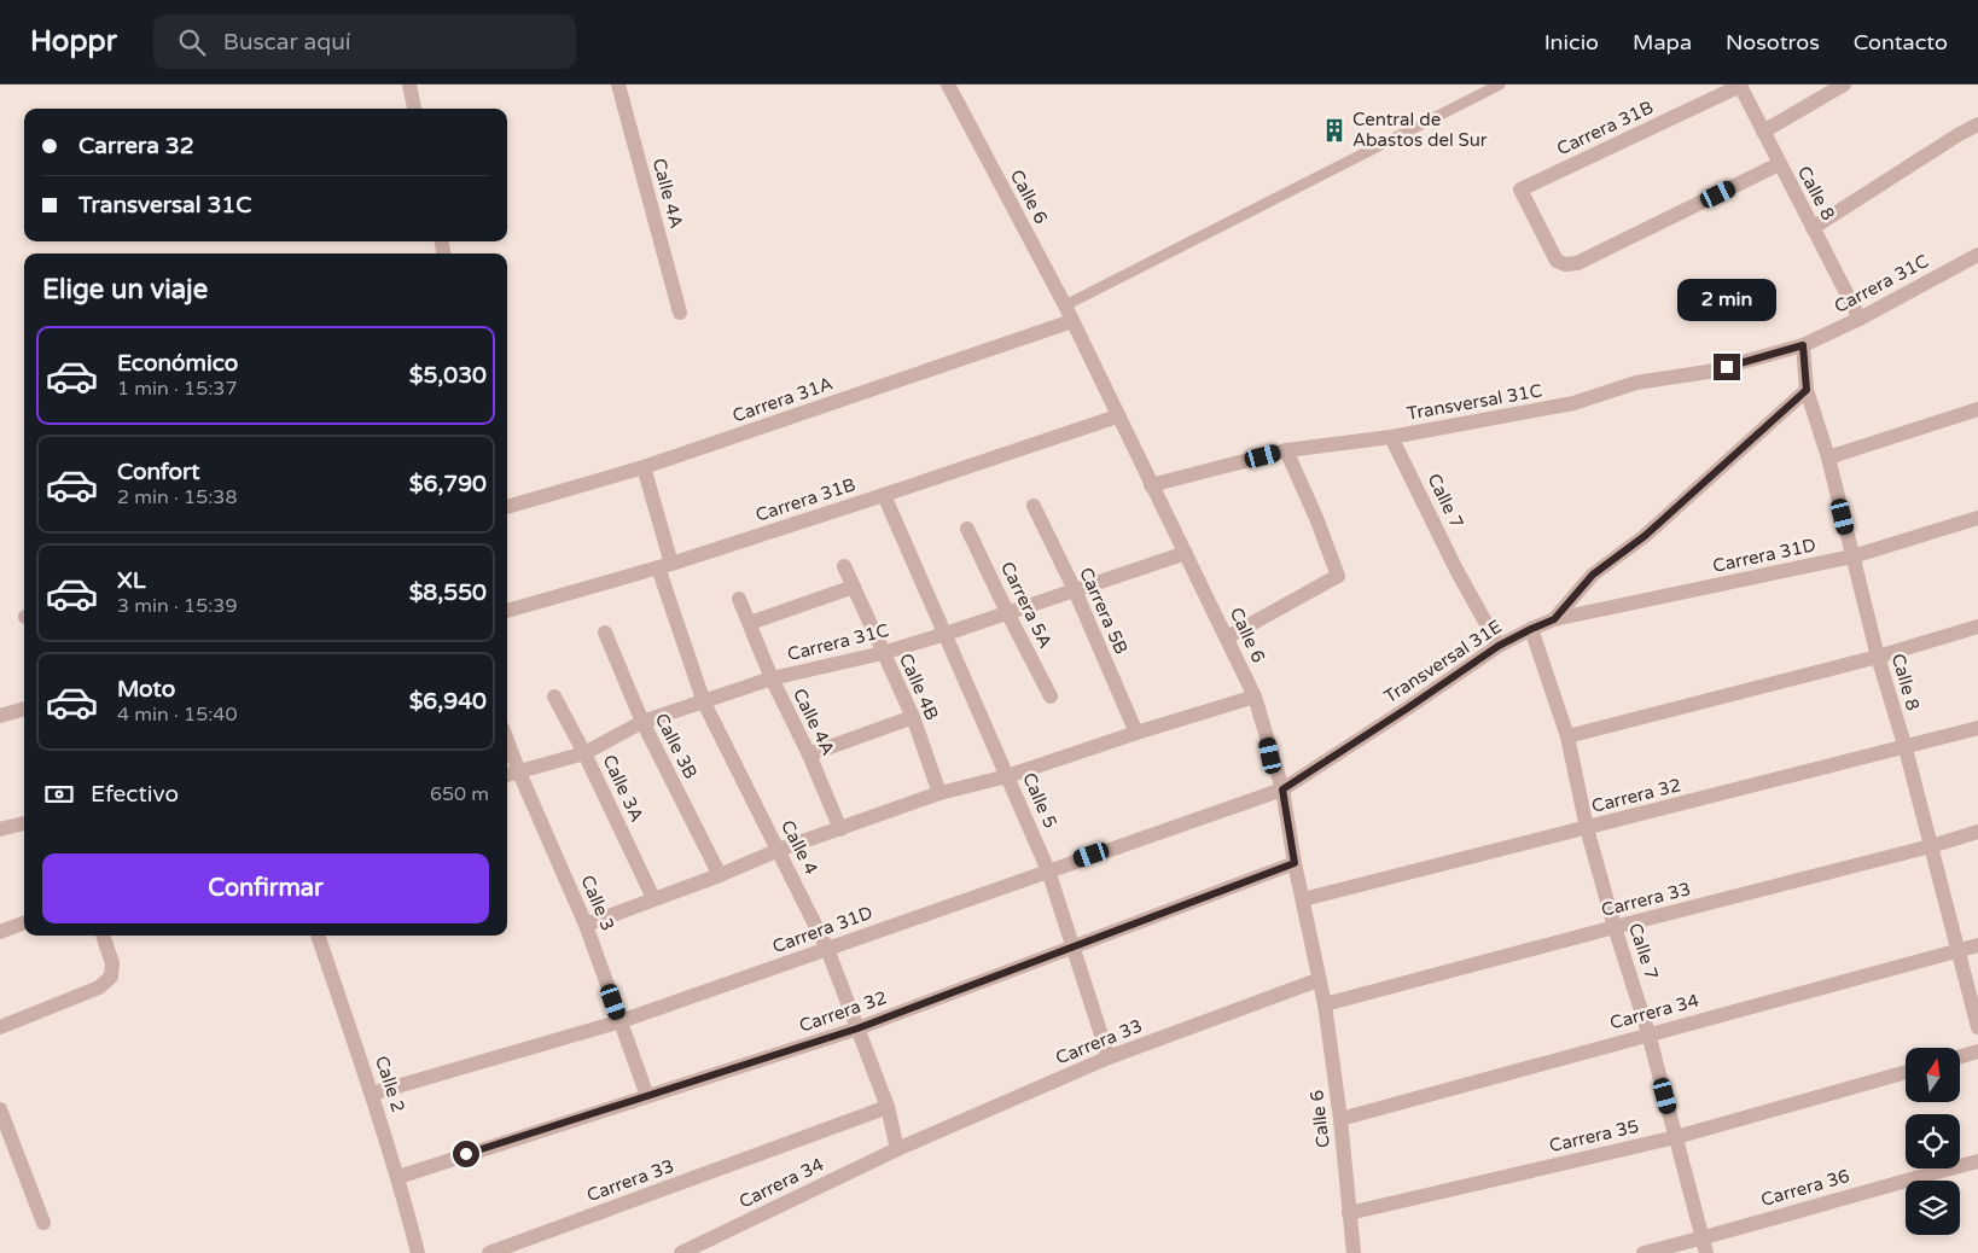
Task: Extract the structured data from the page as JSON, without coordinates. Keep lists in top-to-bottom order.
{
  "streets": {
    "street": [
      "Carrera 31B",
      "Calle 4A",
      "Calle 8",
      "Calle 6",
      "Carrera 31C",
      "Carrera 31A",
      "Transversal 31C",
      "Calle 7",
      "Carrera 31D",
      "Carrera 5A",
      "Carrera 5B",
      "Transversal 31E",
      "Calle 4B",
      "Calle 3B",
      "Calle 3A",
      "Carrera 32",
      "Calle 5",
      "Calle 4",
      "Carrera 33",
      "Calle 3",
      "Carrera 34",
      "Calle 2",
      "Carrera 35",
      "Carrera 36"
    ]
  },
  "crossings": [
    ["Carrera 31B", "Calle 8"],
    ["Carrera 31B", "Calle 6"],
    ["Carrera 31B", "Calle 5"],
    ["Carrera 31B", "Calle 4"],
    ["Calle 4A", "Carrera 31C"],
    ["Calle 8", "Carrera 31C"],
    ["Calle 8", "Transversal 31C"],
    ["Calle 8", "Carrera 31D"],
    ["Calle 8", "Transversal 31E"],
    ["Calle 8", "Carrera 32"],
    ["Calle 8", "Carrera 33"],
    ["Calle 8", "Carrera 34"],
    ["Calle 6", "Carrera 31C"],
    ["Calle 6", "Carrera 31A"],
    ["Calle 6", "Transversal 31C"],
    ["Calle 6", "Carrera 31D"],
    ["Calle 6", "Transversal 31E"],
    ["Calle 6", "Carrera 32"],
    ["Calle 6", "Carrera 33"],
    ["Calle 6", "Carrera 34"],
    ["Calle 6", "Carrera 35"],
    ["Carrera 31C", "Transversal 31C"],
    ["Carrera 31C", "Carrera 5A"],
    ["Carrera 31C", "Carrera 5B"],
    ["Carrera 31C", "Calle 4B"],
    ["Carrera 31C", "Calle 3B"],
    ["Carrera 31C", "Calle 3A"],
    ["Carrera 31C", "Calle 5"],
    ["Carrera 31C", "Calle 4"],
    ["Carrera 31C", "Calle 3"],
    ["Carrera 31A", "Calle 4"],
    ["Transversal 31C", "Calle 7"],
    ["Calle 7", "Transversal 31E"],
    ["Calle 7", "Carrera 32"],
    ["Calle 7", "Carrera 33"],
    ["Calle 7", "Carrera 34"],
    ["Calle 7", "Carrera 35"],
    ["Calle 7", "Carrera 36"],
    ["Carrera 31D", "Transversal 31E"],
    ["Carrera 31D", "Calle 5"],
    ["Carrera 31D", "Calle 4"],
    ["Carrera 31D", "Calle 3"],
    ["Carrera 31D", "Calle 2"],
    ["Carrera 32", "Calle 5"],
    ["Carrera 32", "Calle 4"],
    ["Carrera 32", "Calle 3"],
    ["Carrera 32", "Calle 2"],
    ["Calle 5", "Carrera 33"],
    ["Calle 4", "Carrera 33"],
    ["Calle 4", "Carrera 34"],
    ["Carrera 33", "Carrera 34"]
  ],
  "places": {
    "building": ["Central de Abastos del Sur"]
  },
  "north": "top",
  "page": {
    "header": "Hoppr",
    "search": "Buscar aquí",
    "nav": [
      "Inicio",
      "Mapa",
      "Nosotros",
      "Contacto"
    ],
    "banner": ["Carrera 32", "Transversal 31C"],
    "heading": "Elige un viaje",
    "bubble": "2 min",
    "list": [
      {
        "name": "Económico",
        "note": "1 min · 15:37",
        "value": "$5,030"
      },
      {
        "name": "Confort",
        "note": "2 min · 15:38",
        "value": "$6,790"
      },
      {
        "name": "XL",
        "note": "3 min · 15:39",
        "value": "$8,550"
      },
      {
        "name": "Moto",
        "note": "4 min · 15:40",
        "value": "$6,940"
      }
    ],
    "pay": ["Efectivo", "650 m"],
    "buttons": "Confirmar"
  }
}
